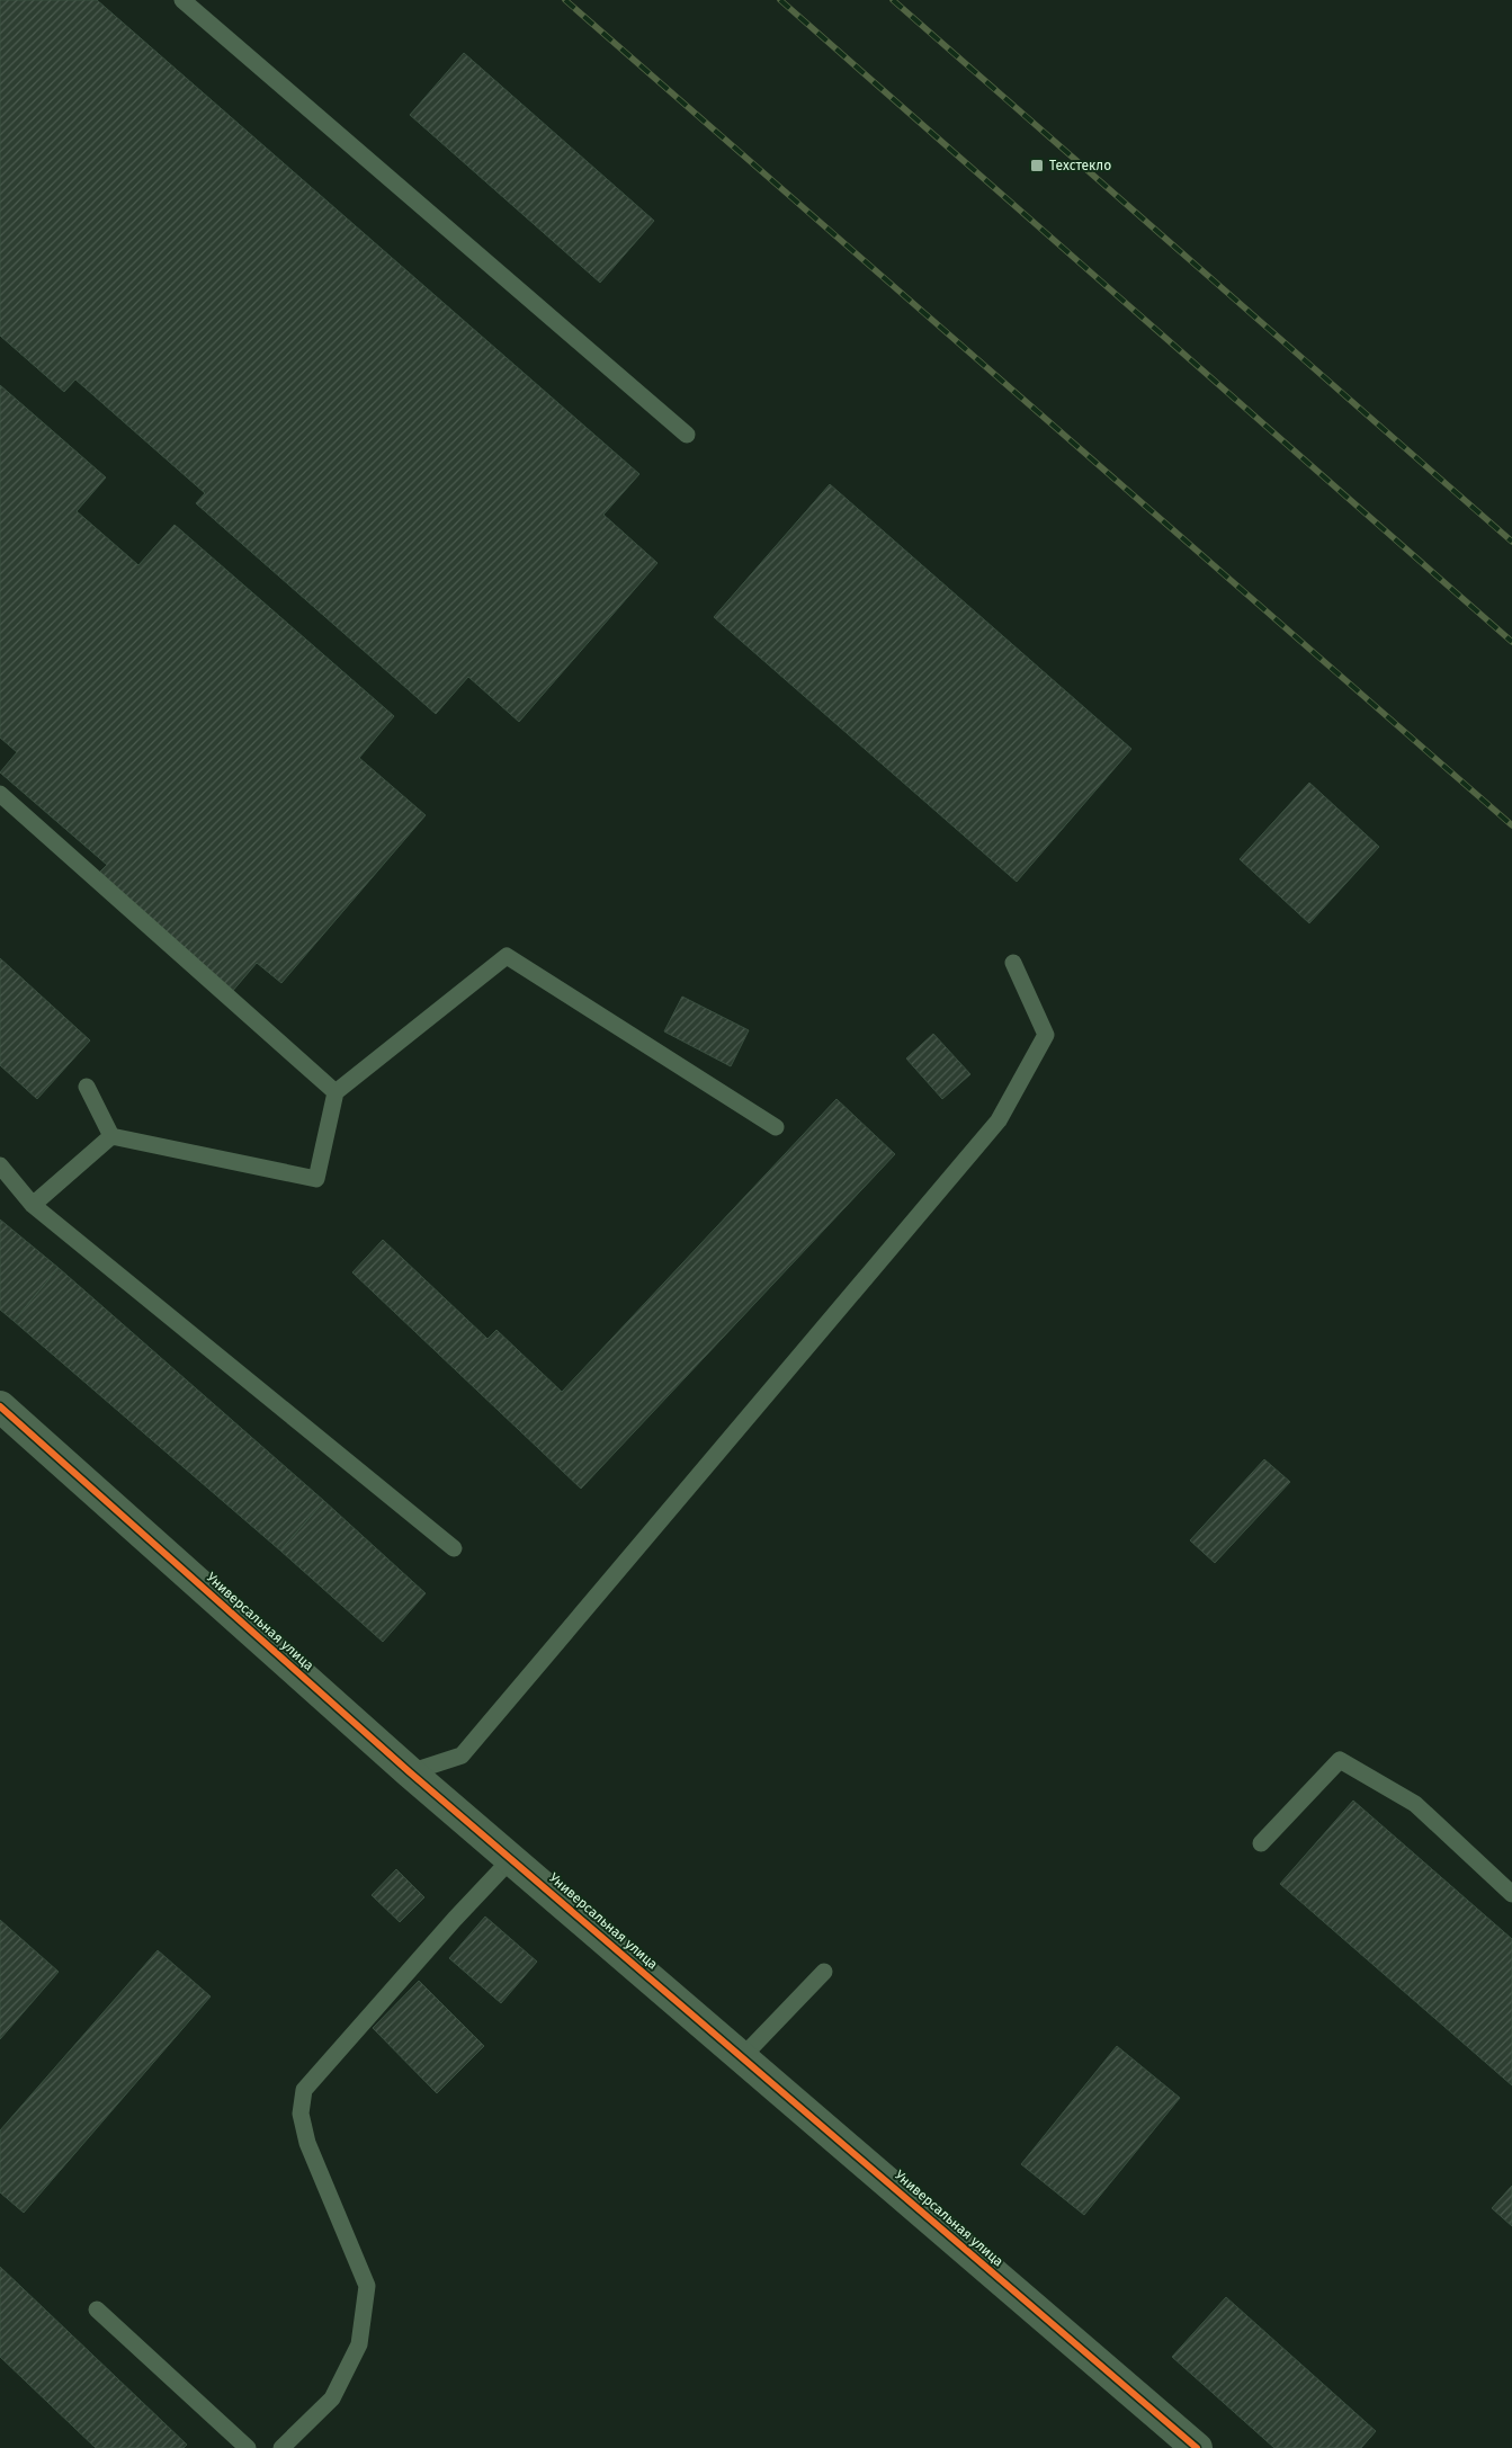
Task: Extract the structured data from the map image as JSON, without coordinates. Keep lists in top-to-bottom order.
{
  "streets": {
    "street": ["Универсальная улица"]
  },
  "places": {
    "transit": ["Техстекло"]
  }
}
